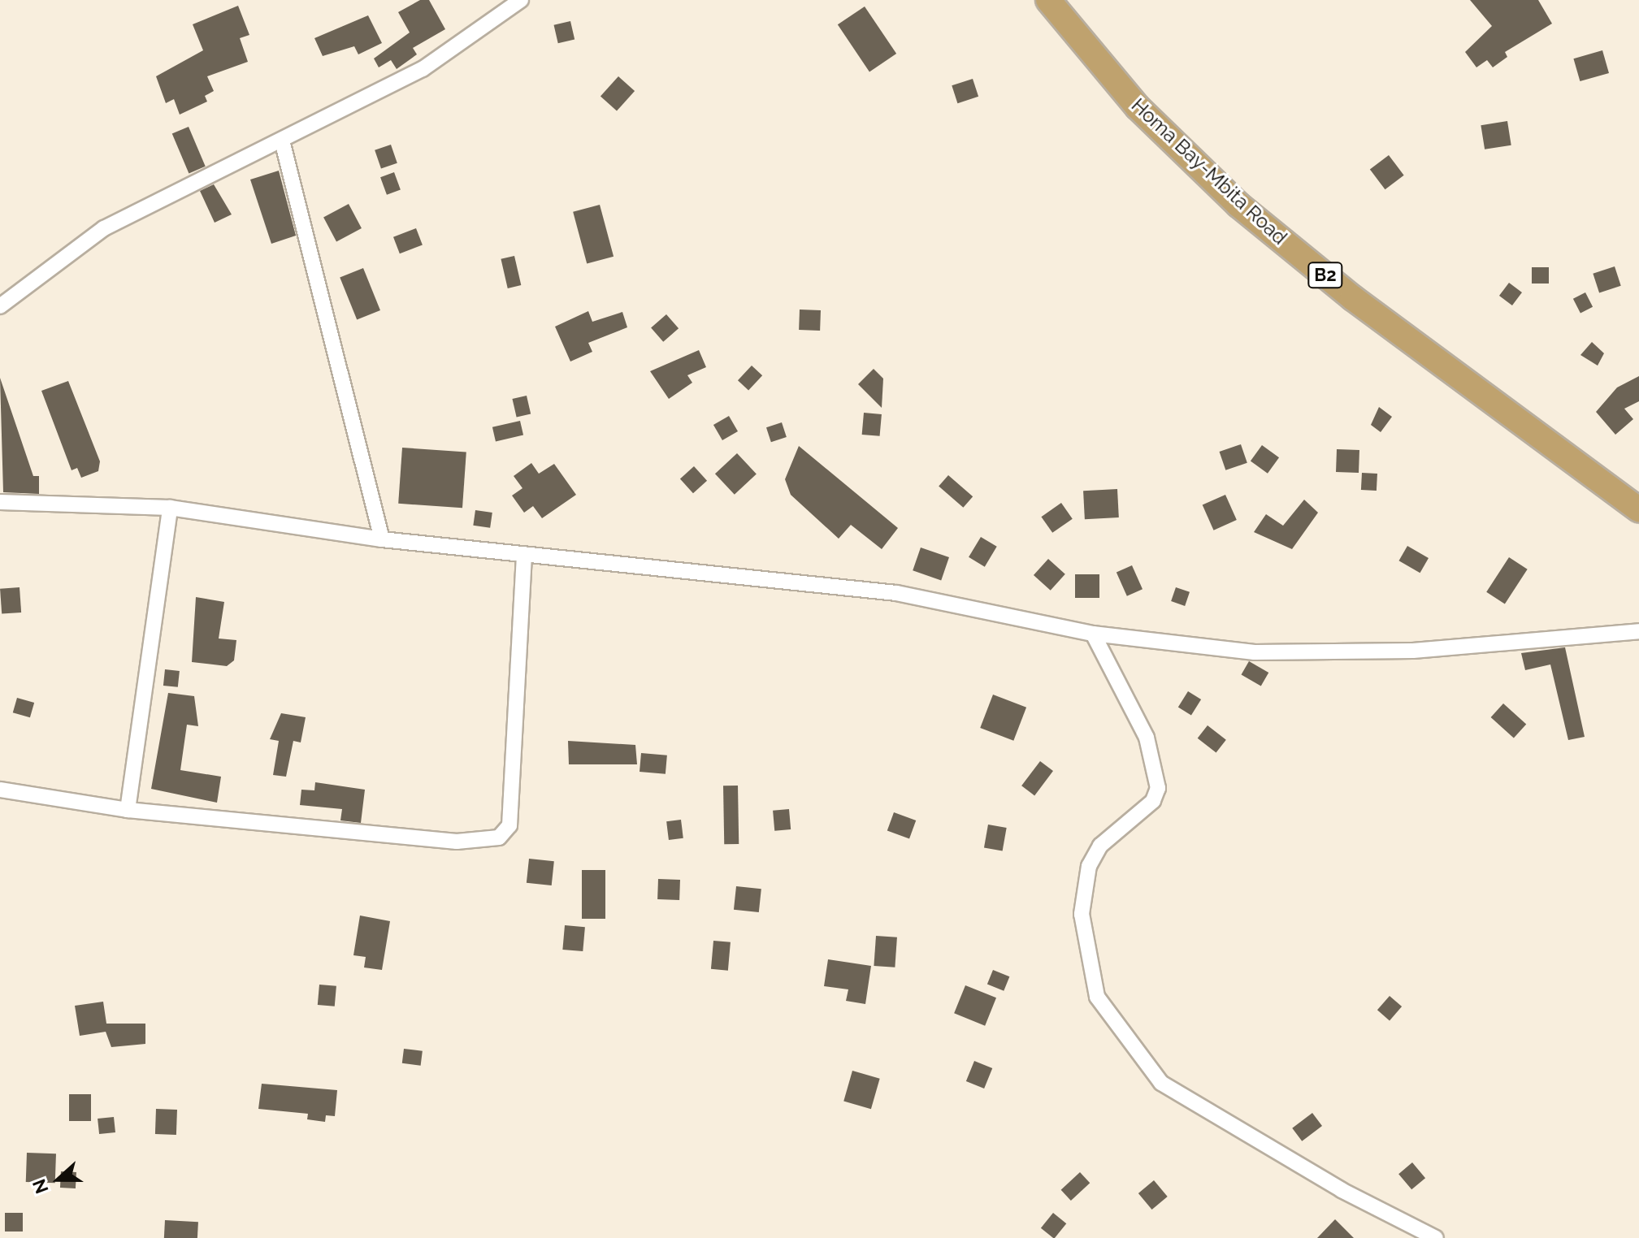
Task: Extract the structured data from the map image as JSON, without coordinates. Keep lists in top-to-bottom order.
{
  "streets": {
    "highway": ["Homa Bay-Mbita Road", "B2"]
  },
  "north": "left"
}
